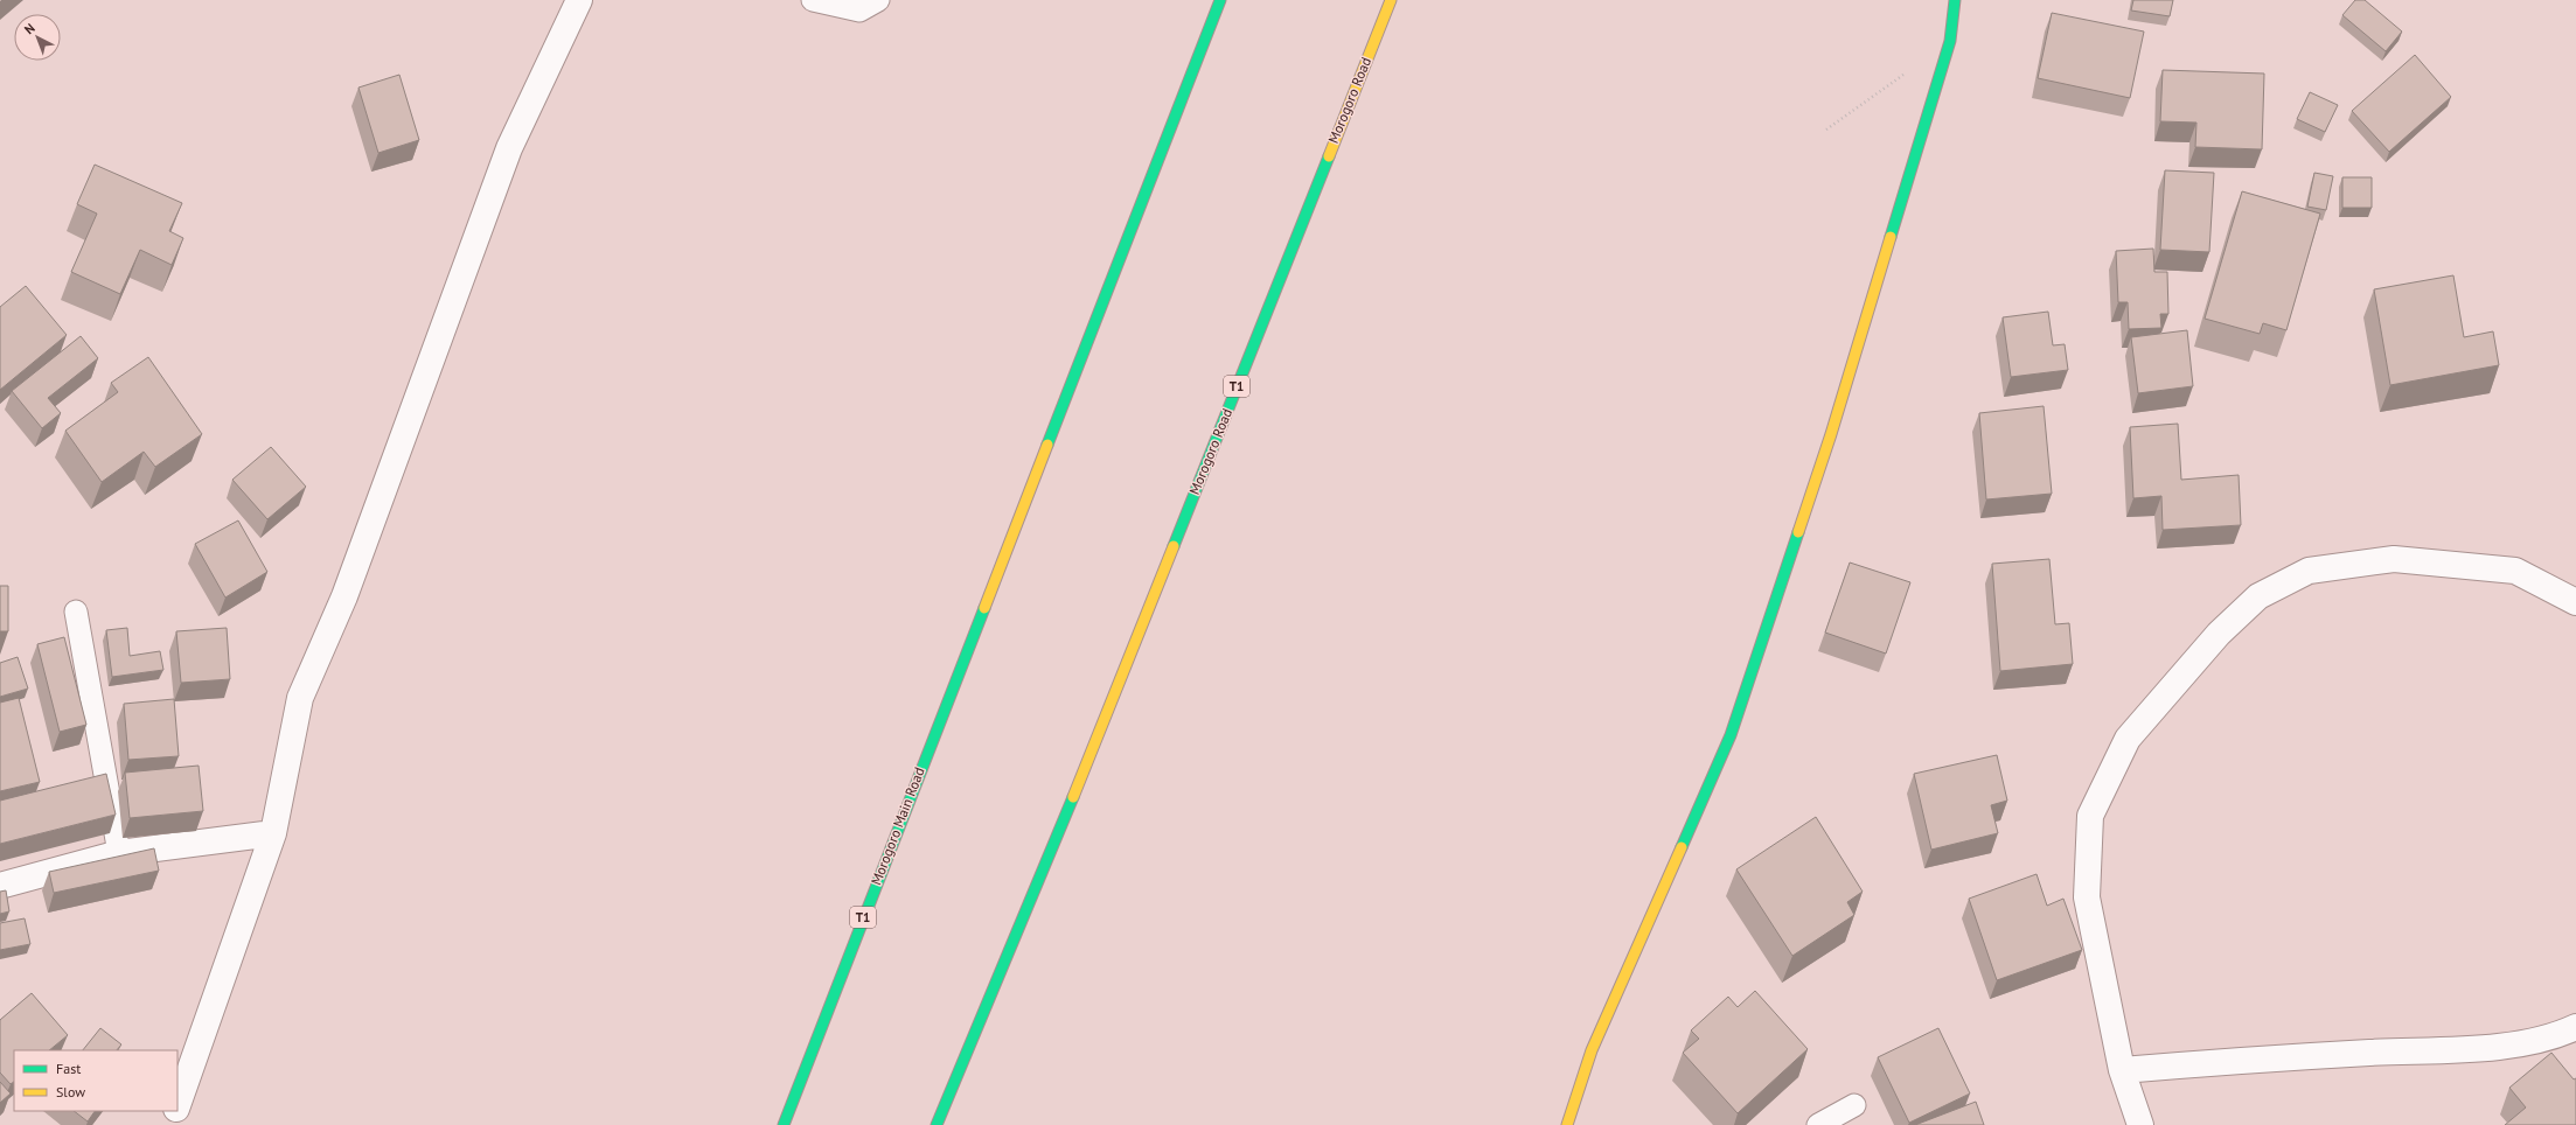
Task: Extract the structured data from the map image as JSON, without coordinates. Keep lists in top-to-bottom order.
{
  "streets": {
    "main road": ["Morogoro Road", "T1", "Morogoro Main Road"]
  },
  "legend": ["Fast", "Slow"],
  "north": "top left"
}
